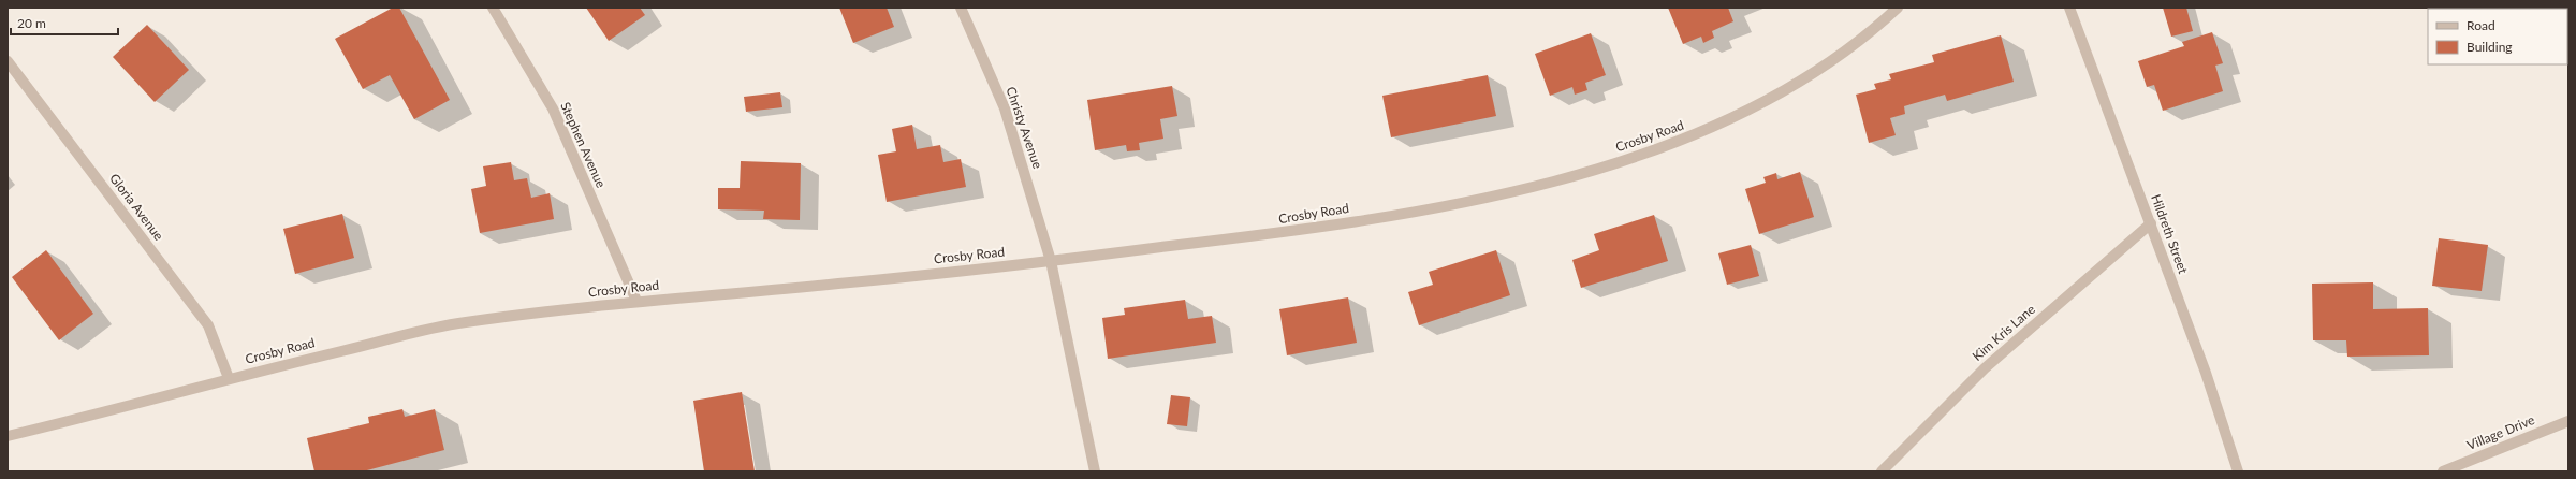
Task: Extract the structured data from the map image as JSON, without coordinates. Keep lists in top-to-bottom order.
{
  "streets": {
    "street": [
      "Christy Avenue",
      "Crosby Road",
      "Stephen Avenue",
      "Gloria Avenue",
      "Hildreth Street",
      "Kim Kris Lane",
      "Village Drive"
    ]
  },
  "crossings": [
    ["Christy Avenue", "Crosby Road"],
    ["Crosby Road", "Stephen Avenue"],
    ["Crosby Road", "Gloria Avenue"],
    ["Hildreth Street", "Kim Kris Lane"]
  ],
  "legend": ["Road", "Building"],
  "scale_bar": "20 m"
}
